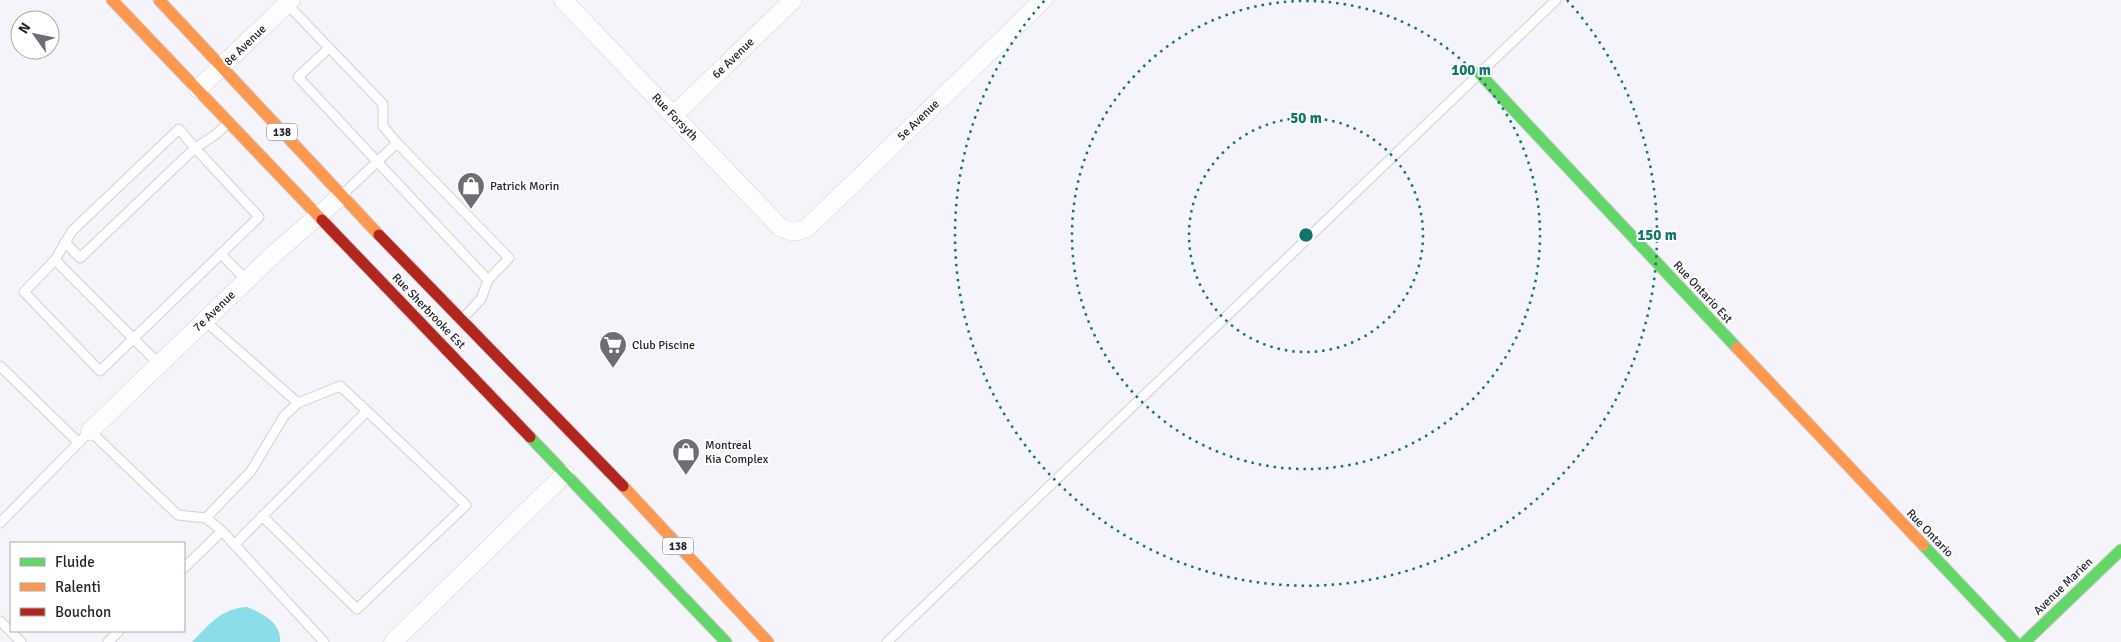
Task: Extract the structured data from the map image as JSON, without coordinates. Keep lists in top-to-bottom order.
{
  "streets": {
    "main road": [
      "138",
      "Rue Ontario Est",
      "Rue Sherbrooke Est",
      "Rue Ontario",
      "Avenue Marien"
    ],
    "street": [
      "8e Avenue",
      "6e Avenue",
      "Rue Forsyth",
      "5e Avenue",
      "7e Avenue"
    ]
  },
  "crossings": [
    ["8e Avenue", "Rue Sherbrooke Est"],
    ["6e Avenue", "Rue Forsyth"],
    ["Rue Forsyth", "5e Avenue"],
    ["Rue Ontario Est", "Rue Ontario"],
    ["7e Avenue", "Rue Sherbrooke Est"]
  ],
  "places": {
    "shop": ["Patrick Morin", "Montreal Kia Complex"],
    "supermarket": ["Club Piscine"]
  },
  "legend": ["Fluide", "Ralenti", "Bouchon"],
  "north": "top left",
  "rings": ["100 m", "50 m", "150 m"]
}
